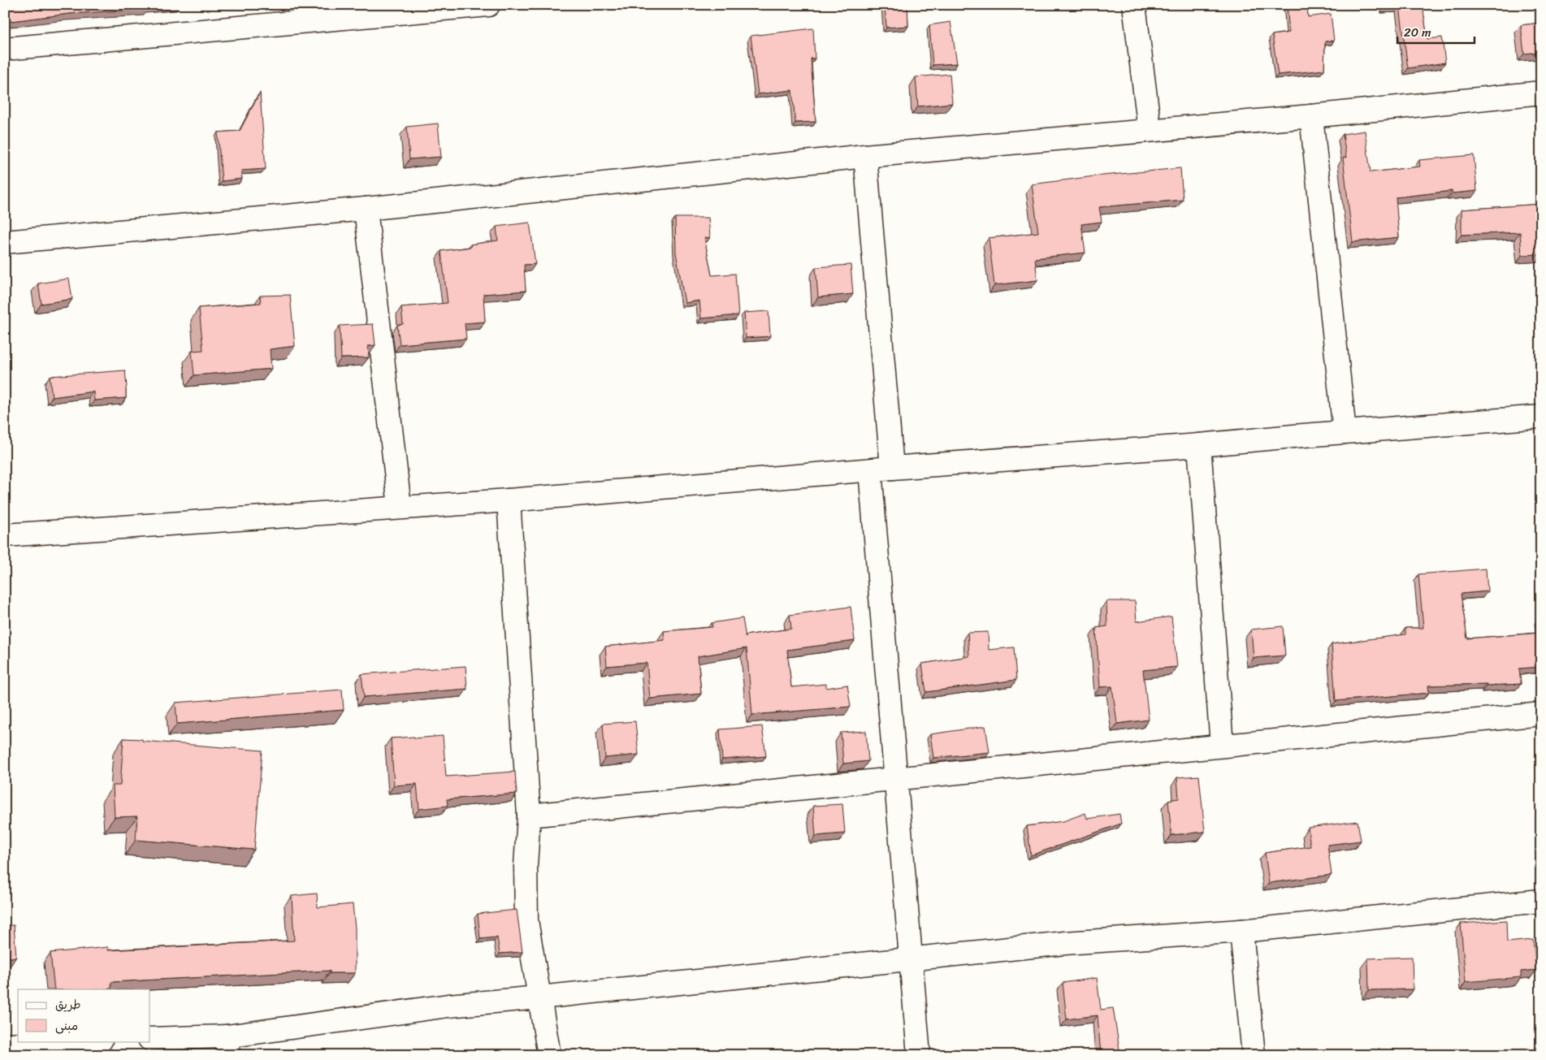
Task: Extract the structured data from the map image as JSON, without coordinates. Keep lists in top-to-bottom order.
{
  "legend": ["طريق", "مبنى"],
  "scale_bar": "20 m"
}
